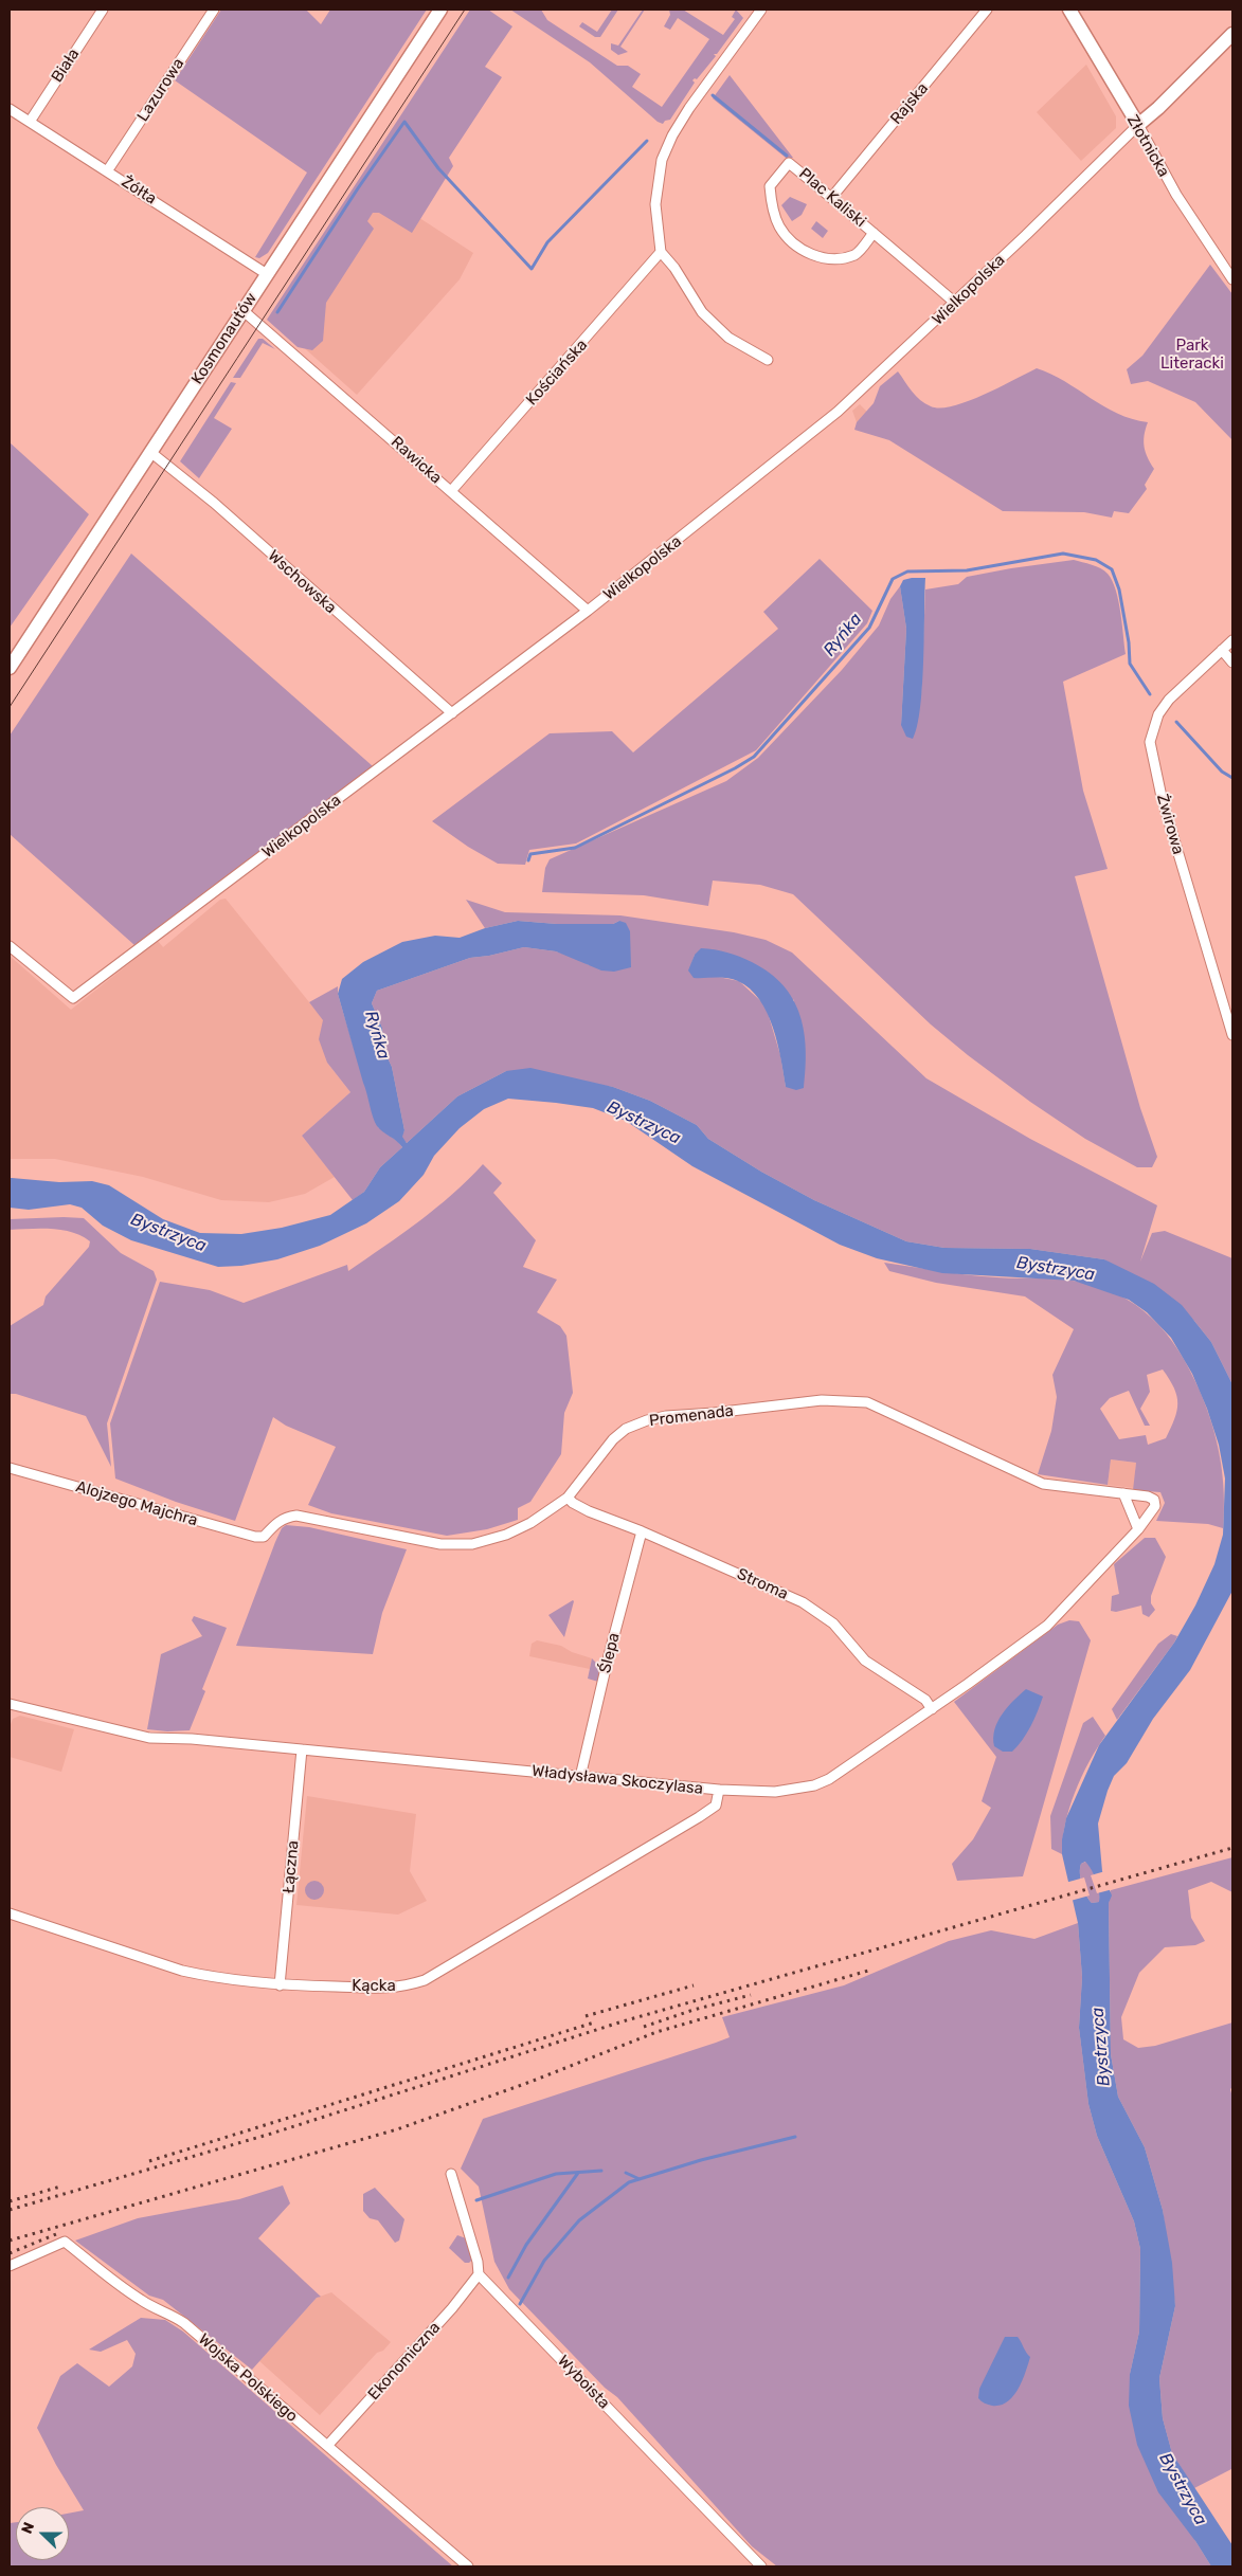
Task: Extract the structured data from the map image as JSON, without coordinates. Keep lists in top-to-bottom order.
{
  "streets": {
    "main road": ["Złotnicka", "Wielkopolska", "Kosmonautów"],
    "street": [
      "Biała",
      "Lazurowa",
      "Rajska",
      "Żółta",
      "Plac Kaliski",
      "Kościańska",
      "Rawicka",
      "Wschowska",
      "Żwirowa",
      "Promenada",
      "Alojzego Majchra",
      "Stroma",
      "Ślepa",
      "Władysława Skoczylasa",
      "Łączna",
      "Kącka",
      "Ekonomiczna",
      "Wojska Polskiego",
      "Wyboista"
    ]
  },
  "crossings": [
    ["Biała", "Żółta"],
    ["Lazurowa", "Żółta"],
    ["Rajska", "Plac Kaliski"],
    ["Złotnicka", "Wielkopolska"],
    ["Żółta", "Kosmonautów"],
    ["Plac Kaliski", "Wielkopolska"],
    ["Wielkopolska", "Rawicka"],
    ["Wielkopolska", "Wschowska"],
    ["Kosmonautów", "Rawicka"],
    ["Kosmonautów", "Wschowska"],
    ["Kościańska", "Rawicka"],
    ["Promenada", "Alojzego Majchra"],
    ["Promenada", "Stroma"],
    ["Promenada", "Władysława Skoczylasa"],
    ["Stroma", "Ślepa"],
    ["Stroma", "Władysława Skoczylasa"],
    ["Ślepa", "Władysława Skoczylasa"],
    ["Władysława Skoczylasa", "Łączna"],
    ["Władysława Skoczylasa", "Kącka"],
    ["Łączna", "Kącka"],
    ["Ekonomiczna", "Wojska Polskiego"],
    ["Ekonomiczna", "Wyboista"]
  ],
  "water": ["Ryńka", "Bystrzyca"],
  "parks": ["Park Literacki"],
  "north": "left"
}
